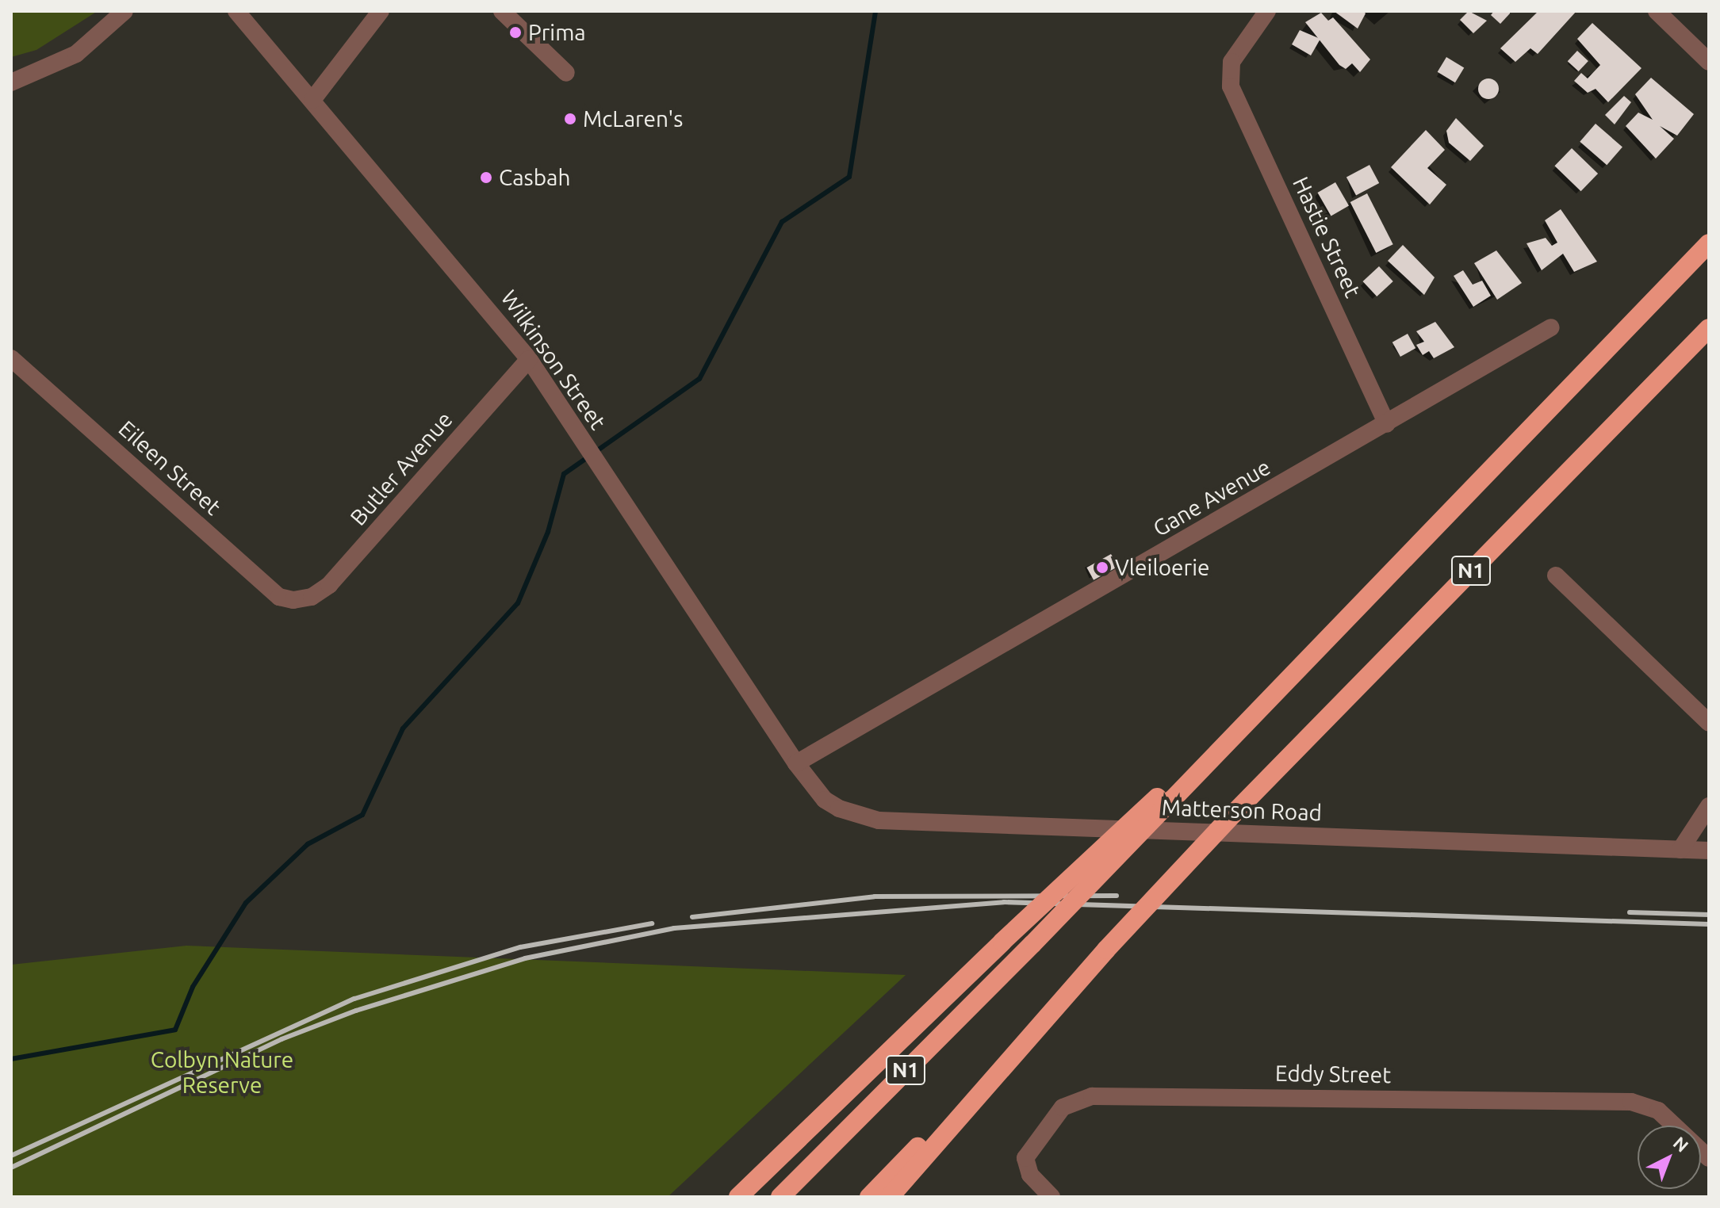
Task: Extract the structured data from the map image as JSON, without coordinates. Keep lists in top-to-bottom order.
{
  "streets": {
    "highway": ["N1"],
    "street": [
      "Hastie Street",
      "Wilkinson Street",
      "Eileen Street",
      "Butler Avenue",
      "Gane Avenue",
      "Matterson Road",
      "Eddy Street"
    ]
  },
  "crossings": [
    ["Hastie Street", "Gane Avenue"],
    ["Wilkinson Street", "Butler Avenue"],
    ["Wilkinson Street", "Gane Avenue"],
    ["Wilkinson Street", "Matterson Road"],
    ["Eileen Street", "Butler Avenue"],
    ["Gane Avenue", "Matterson Road"]
  ],
  "parks": ["Colbyn Nature Reserve"],
  "places": [
    "Prima",
    "McLaren's",
    "Casbah",
    "Vleiloerie"
  ],
  "north": "top right"
}
